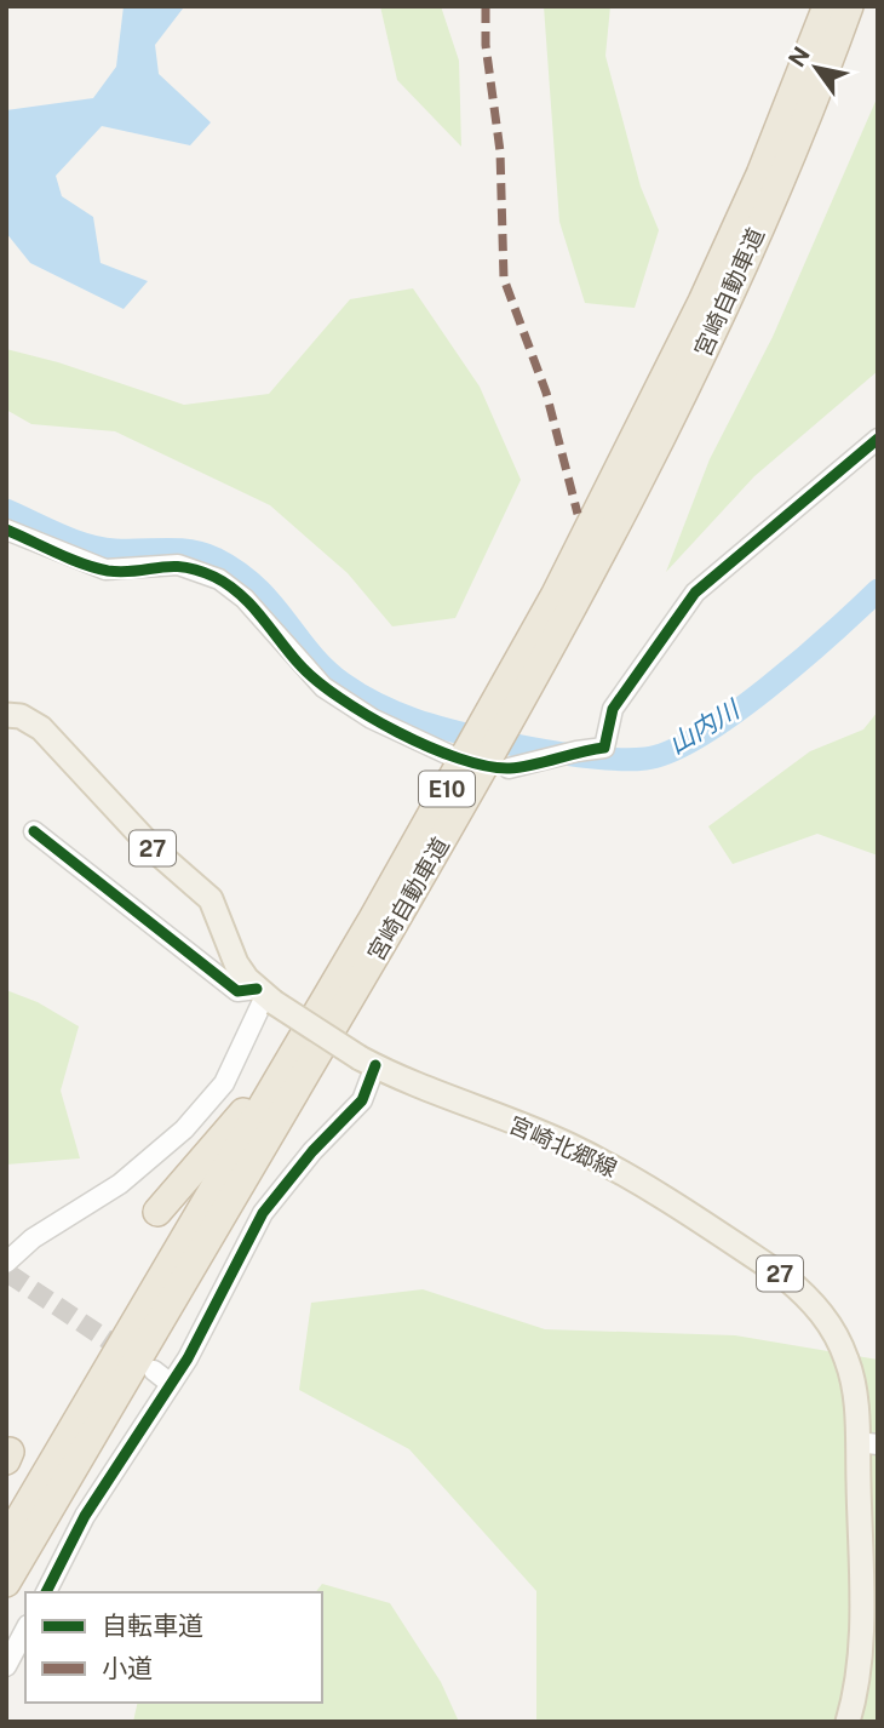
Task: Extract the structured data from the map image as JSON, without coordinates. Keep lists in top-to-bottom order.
{
  "streets": {
    "highway": ["宮崎自動車道", "E10"],
    "main road": ["27", "宮崎北郷線"]
  },
  "water": ["山内川"],
  "legend": ["自転車道", "小道"],
  "north": "top left"
}
